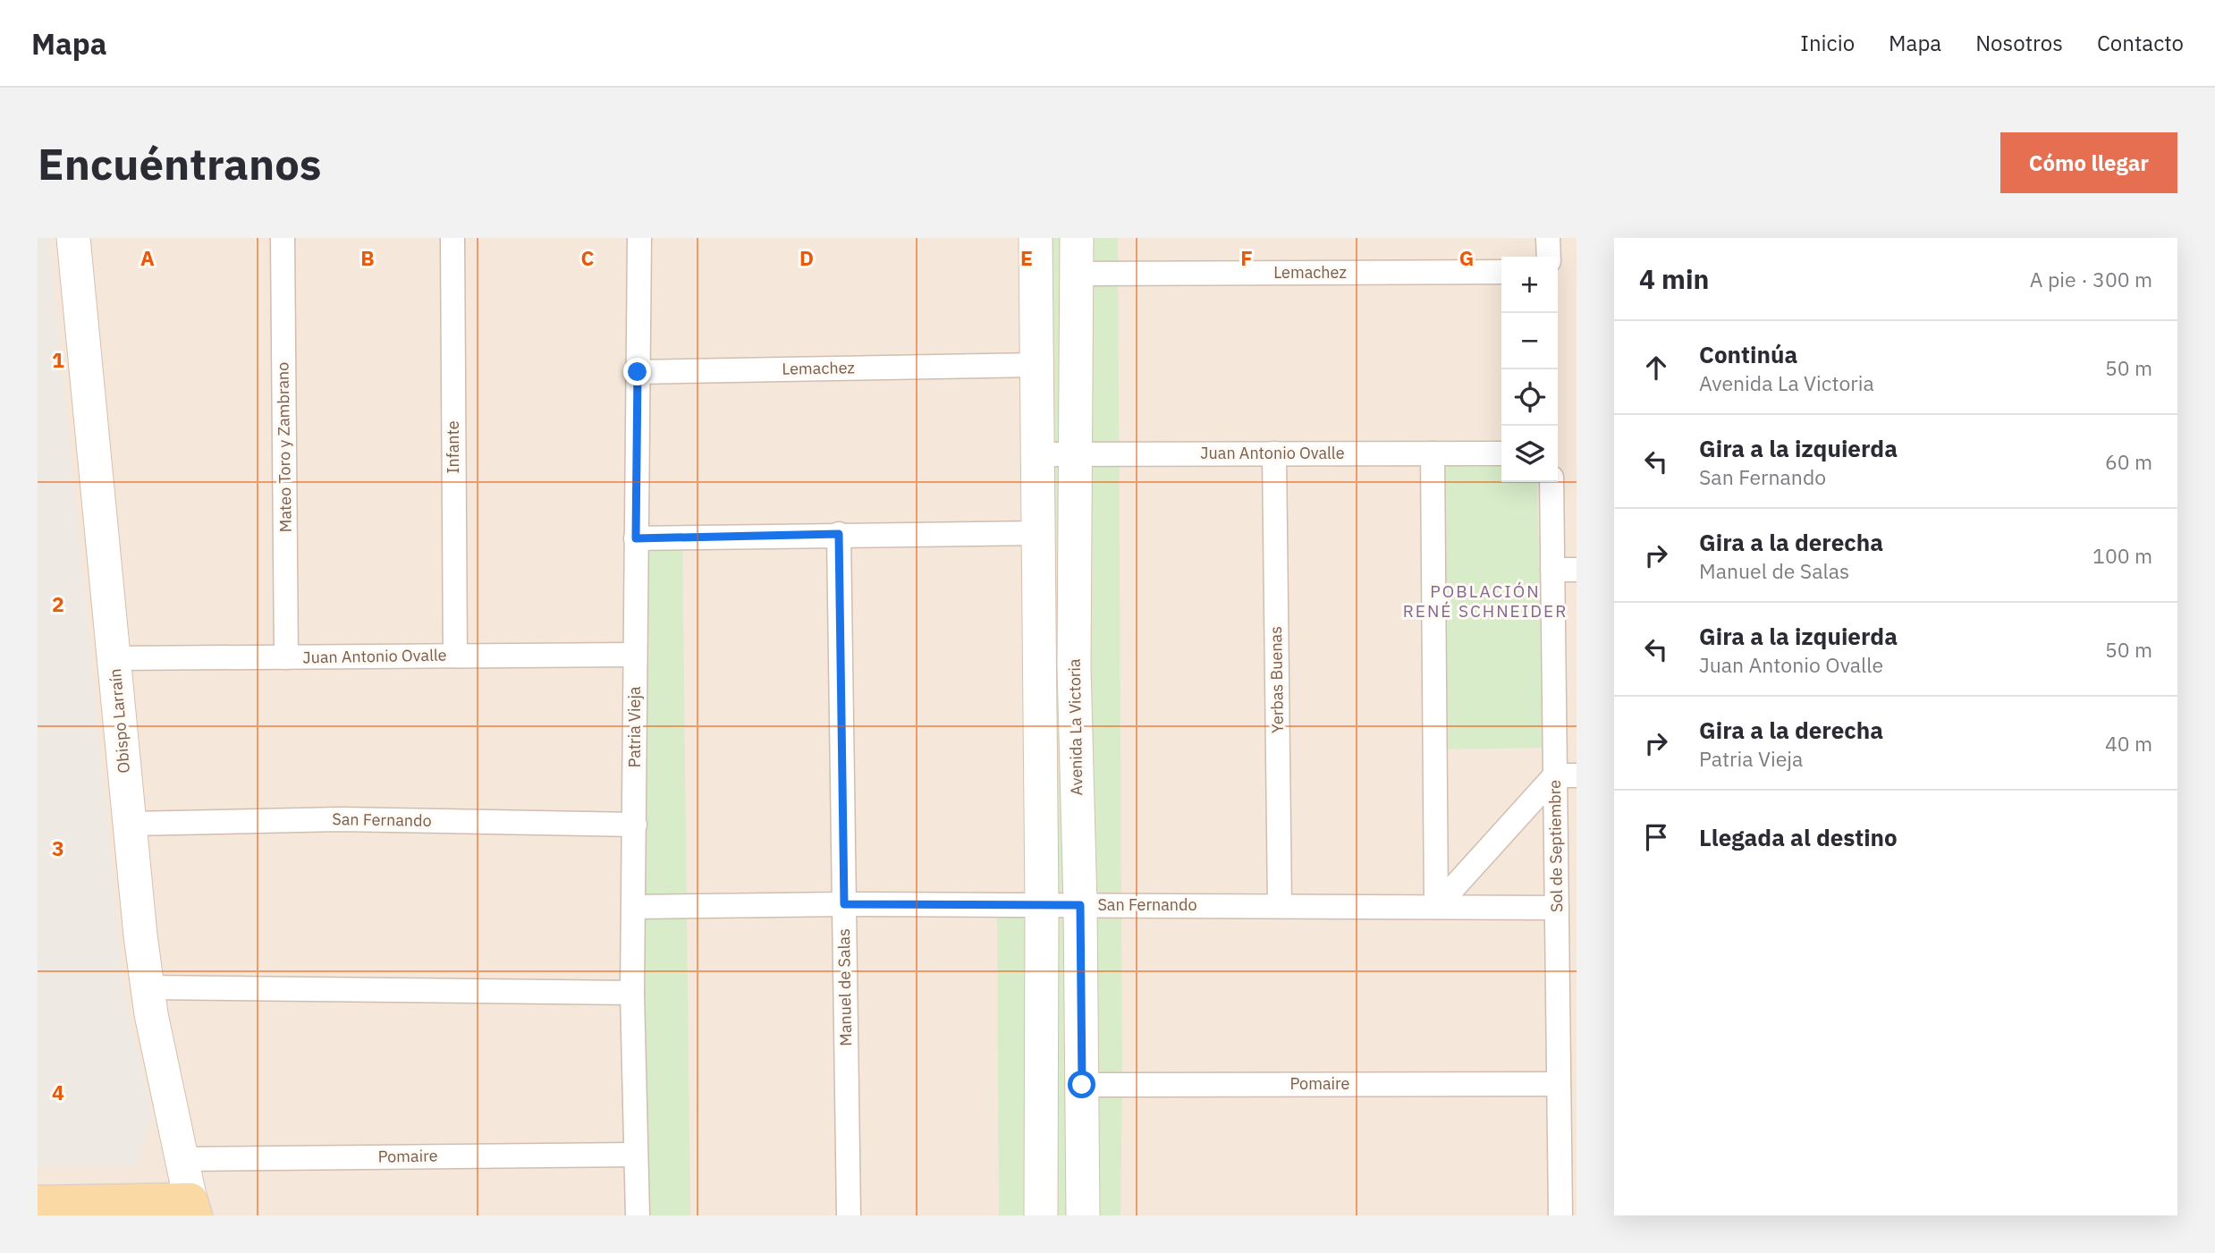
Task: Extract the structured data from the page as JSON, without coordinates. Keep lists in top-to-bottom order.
{
  "streets": {
    "main road": ["Obispo Larraín", "Avenida La Victoria"],
    "street": [
      "Lemachez",
      "Mateo Toro y Zambrano",
      "Infante",
      "Juan Antonio Ovalle",
      "Yerbas Buenas",
      "Patria Vieja",
      "San Fernando",
      "Sol de Septiembre",
      "Manuel de Salas",
      "Pomaire"
    ]
  },
  "crossings": [
    ["Lemachez", "Patria Vieja"],
    ["Lemachez", "Avenida La Victoria"],
    ["Mateo Toro y Zambrano", "Juan Antonio Ovalle"],
    ["Infante", "Juan Antonio Ovalle"],
    ["Juan Antonio Ovalle", "Yerbas Buenas"],
    ["Juan Antonio Ovalle", "Obispo Larraín"],
    ["Juan Antonio Ovalle", "Patria Vieja"],
    ["Juan Antonio Ovalle", "Avenida La Victoria"],
    ["Yerbas Buenas", "San Fernando"],
    ["Obispo Larraín", "San Fernando"],
    ["Obispo Larraín", "Pomaire"],
    ["Patria Vieja", "San Fernando"],
    ["Patria Vieja", "Pomaire"],
    ["Avenida La Victoria", "San Fernando"],
    ["Avenida La Victoria", "Pomaire"],
    ["San Fernando", "Sol de Septiembre"],
    ["San Fernando", "Manuel de Salas"],
    ["Sol de Septiembre", "Pomaire"]
  ],
  "districts": ["POBLACIÓN RENÉ SCHNEIDER"],
  "page": {
    "header": "Mapa",
    "nav": [
      "Inicio",
      "Mapa",
      "Nosotros",
      "Contacto"
    ],
    "buttons": "Cómo llegar",
    "title": "Encuéntranos",
    "heading": ["4 min", "A pie · 300 m"],
    "map_buttons": ["+", "−"],
    "list": [
      ["Continúa", "Avenida La Victoria", "50 m"],
      ["Gira a la izquierda", "San Fernando", "60 m"],
      ["Gira a la derecha", "Manuel de Salas", "100 m"],
      ["Gira a la izquierda", "Juan Antonio Ovalle", "50 m"],
      ["Gira a la derecha", "Patria Vieja", "40 m"],
      "Llegada al destino"
    ]
  },
  "grid": {
    "columns": [
      "A",
      "B",
      "C",
      "D",
      "E",
      "F",
      "G"
    ],
    "rows": [
      "1",
      "2",
      "3",
      "4"
    ]
  }
}
